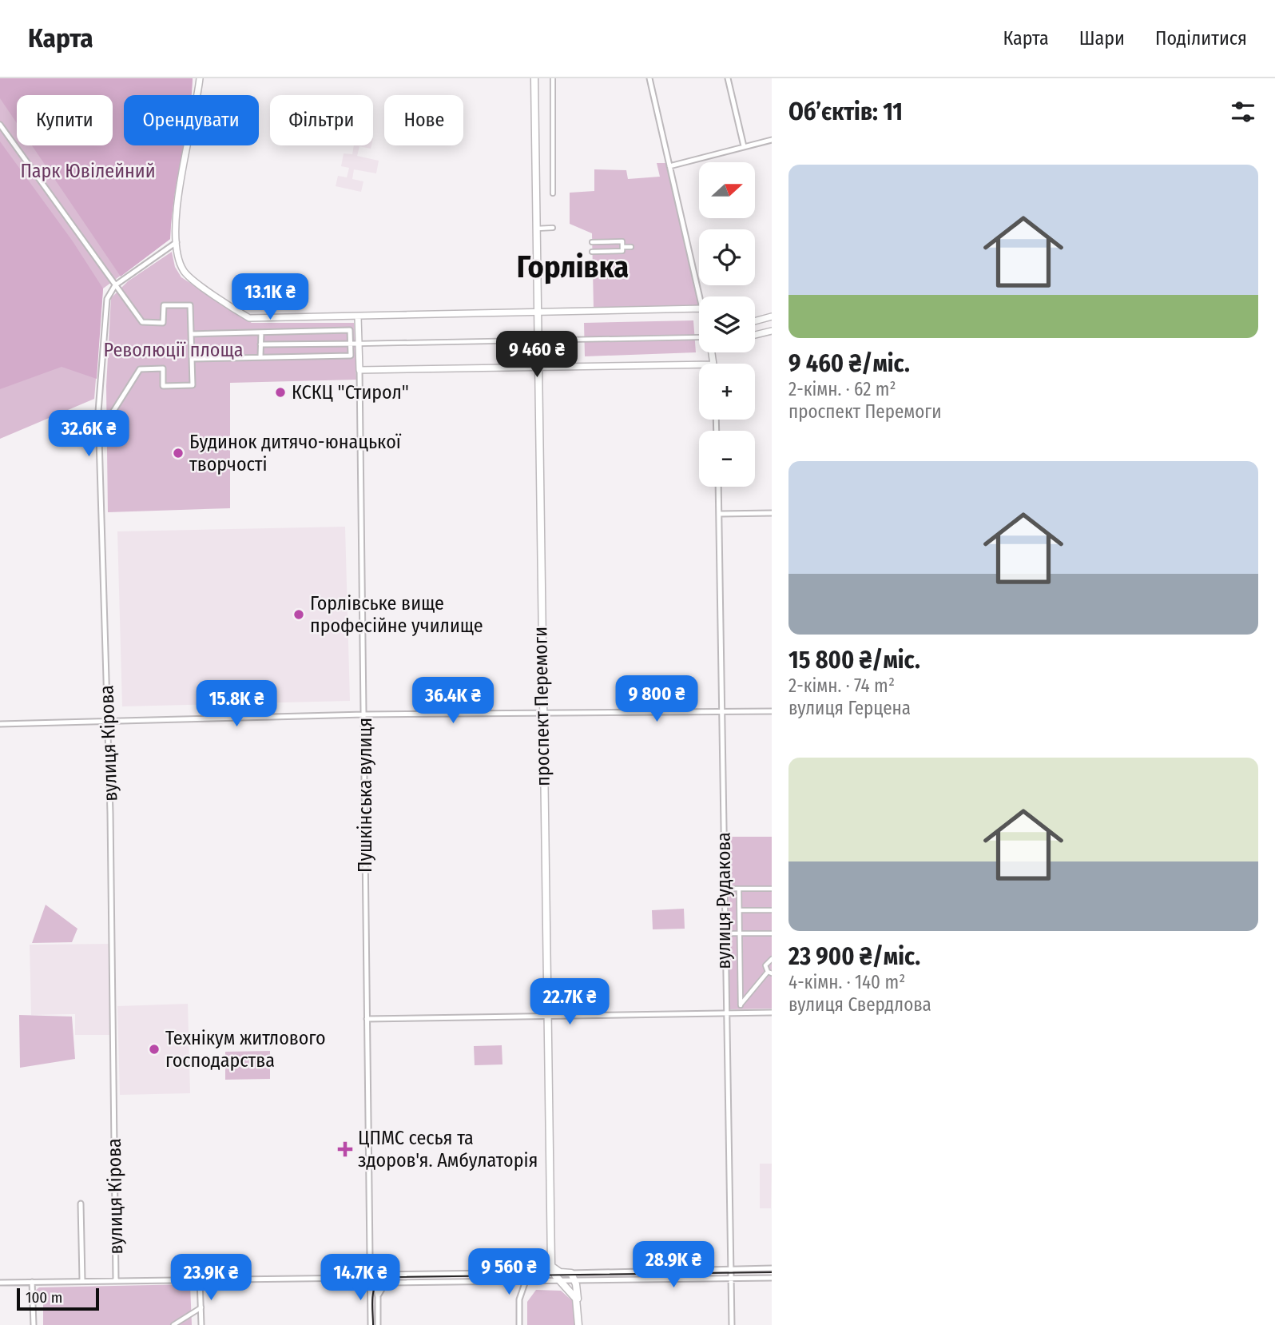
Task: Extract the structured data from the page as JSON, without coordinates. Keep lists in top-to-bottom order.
{
  "streets": {
    "main road": ["проспект Перемоги"],
    "street": ["вулиця Кірова", "Пушкінська вулиця", "вулиця Рудакова"]
  },
  "districts": ["Горлівка"],
  "parks": ["Парк Ювілейний", "Революції площа"],
  "places": {
    "other": [
      "КСКЦ \"Стирол\"",
      "Будинок дитячо-юнацької творчості",
      "Горлівське вище професійне училище",
      "Технікум житлового господарства"
    ],
    "health": ["ЦПМС сесья та здоров'я. Амбулаторія"]
  },
  "scale_bar": "100 m",
  "north": "right",
  "page": {
    "header": "Карта",
    "nav": ["Карта", "Шари", "Поділитися"],
    "heading": "Об’єктів: 11",
    "chip": [
      "Купити",
      "Орендувати",
      "Фільтри",
      "Нове"
    ],
    "list": [
      {
        "name": "9 460 ₴/міс.",
        "note": "2-кімн. · 62 m² · проспект Перемоги"
      },
      {
        "name": "15 800 ₴/міс.",
        "note": "2-кімн. · 74 m² · вулиця Герцена"
      },
      {
        "name": "23 900 ₴/міс.",
        "note": "4-кімн. · 140 m² · вулиця Свердлова"
      }
    ],
    "map_buttons": ["+", "−"],
    "price": [
      "13.1K ₴",
      "9 460 ₴",
      "32.6K ₴",
      "9 800 ₴",
      "36.4K ₴",
      "15.8K ₴",
      "22.7K ₴",
      "28.9K ₴",
      "9 560 ₴",
      "23.9K ₴",
      "14.7K ₴"
    ],
    "scale": "100 m"
  }
}
